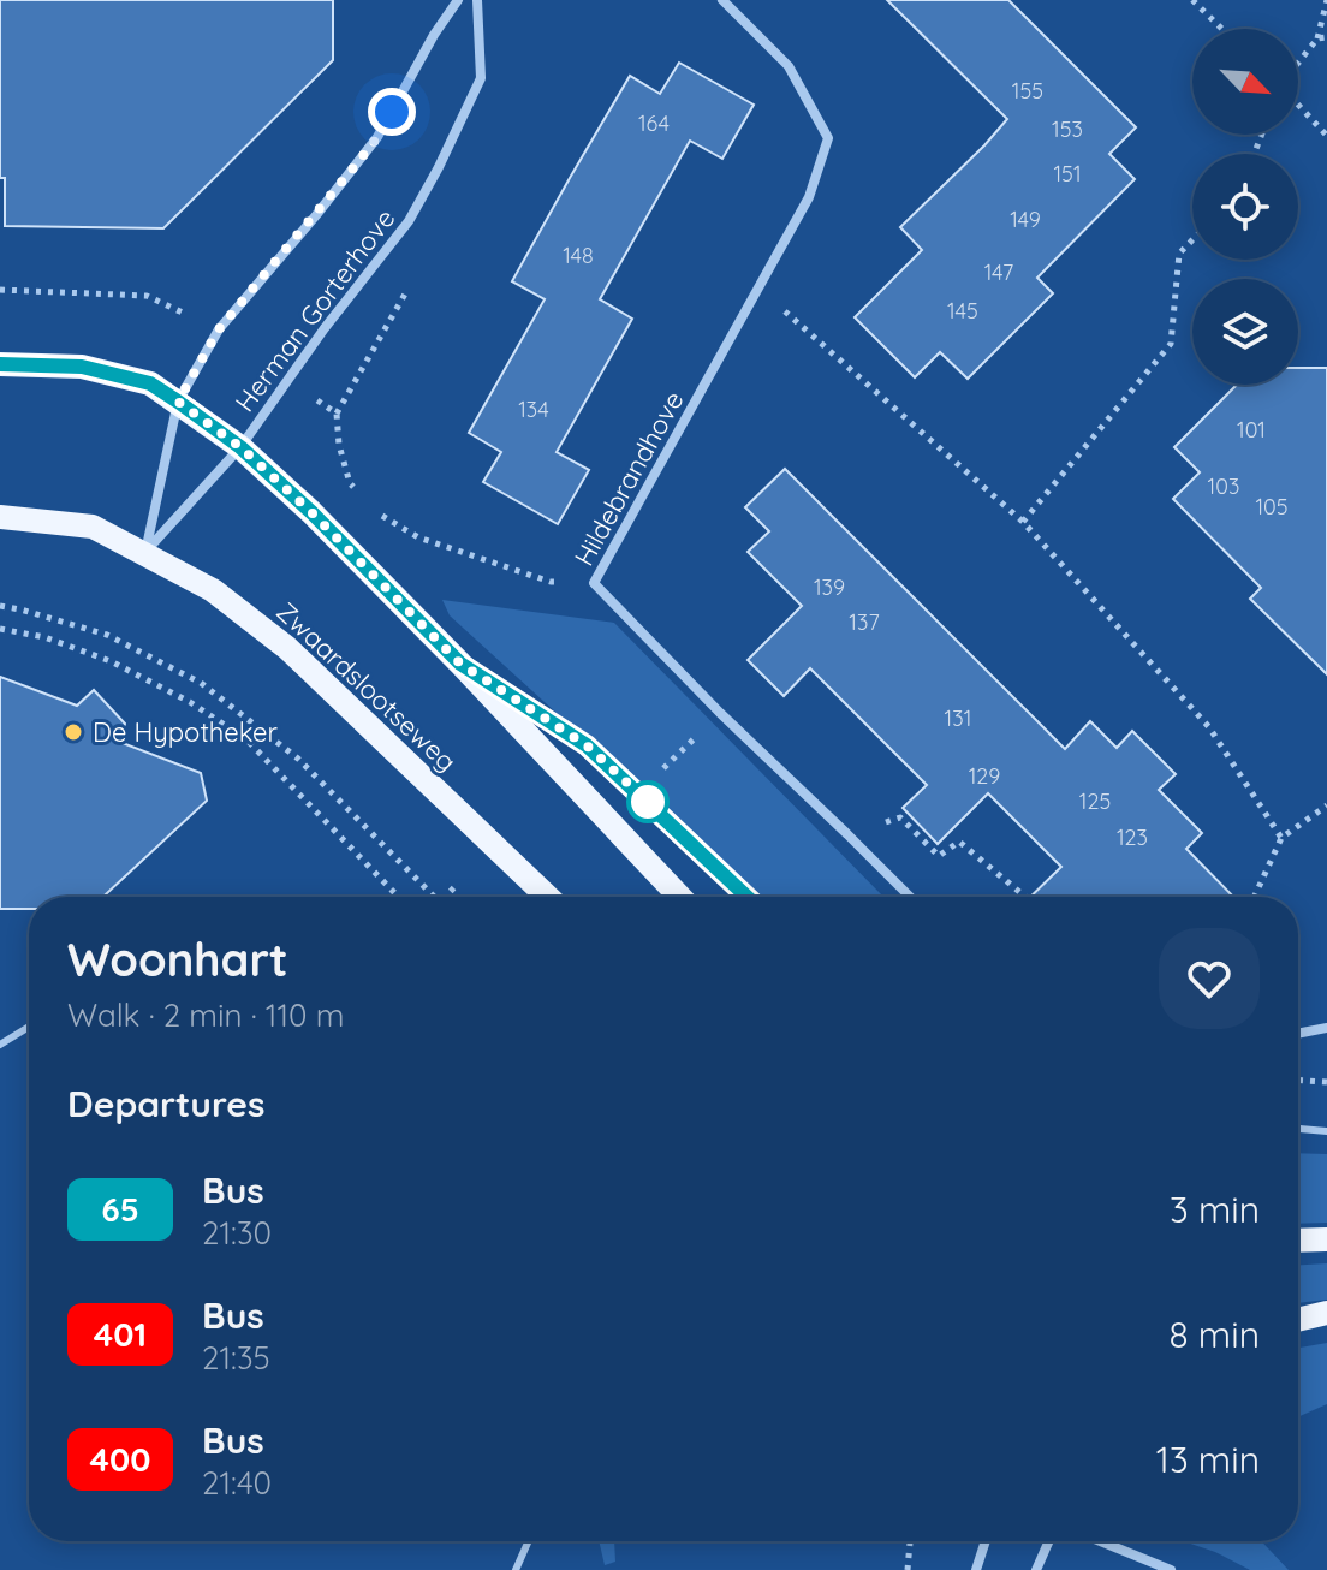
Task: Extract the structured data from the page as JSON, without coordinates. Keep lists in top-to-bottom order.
{
  "streets": {
    "main road": ["Zwaardslootseweg"],
    "street": ["Herman Gorterhove", "Hildebrandhove"]
  },
  "crossings": [
    ["Herman Gorterhove", "Zwaardslootseweg"]
  ],
  "places": ["De Hypotheker"],
  "lines": ["bus line 65"],
  "house_numbers": [
    "155",
    "164",
    "153",
    "151",
    "149",
    "148",
    "147",
    "145",
    "134",
    "101",
    "103",
    "105",
    "139",
    "137",
    "131",
    "129",
    "125",
    "123"
  ],
  "north": "bottom right",
  "page": {
    "heading": [
      ["Woonhart", "Walk · 2 min · 110 m"],
      "Departures"
    ],
    "list": [
      {
        "mark": "65",
        "name": "Bus",
        "note": "21:30",
        "value": "3 min"
      },
      {
        "mark": "401",
        "name": "Bus",
        "note": "21:35",
        "value": "8 min"
      },
      {
        "mark": "400",
        "name": "Bus",
        "note": "21:40",
        "value": "13 min"
      }
    ]
  }
}
